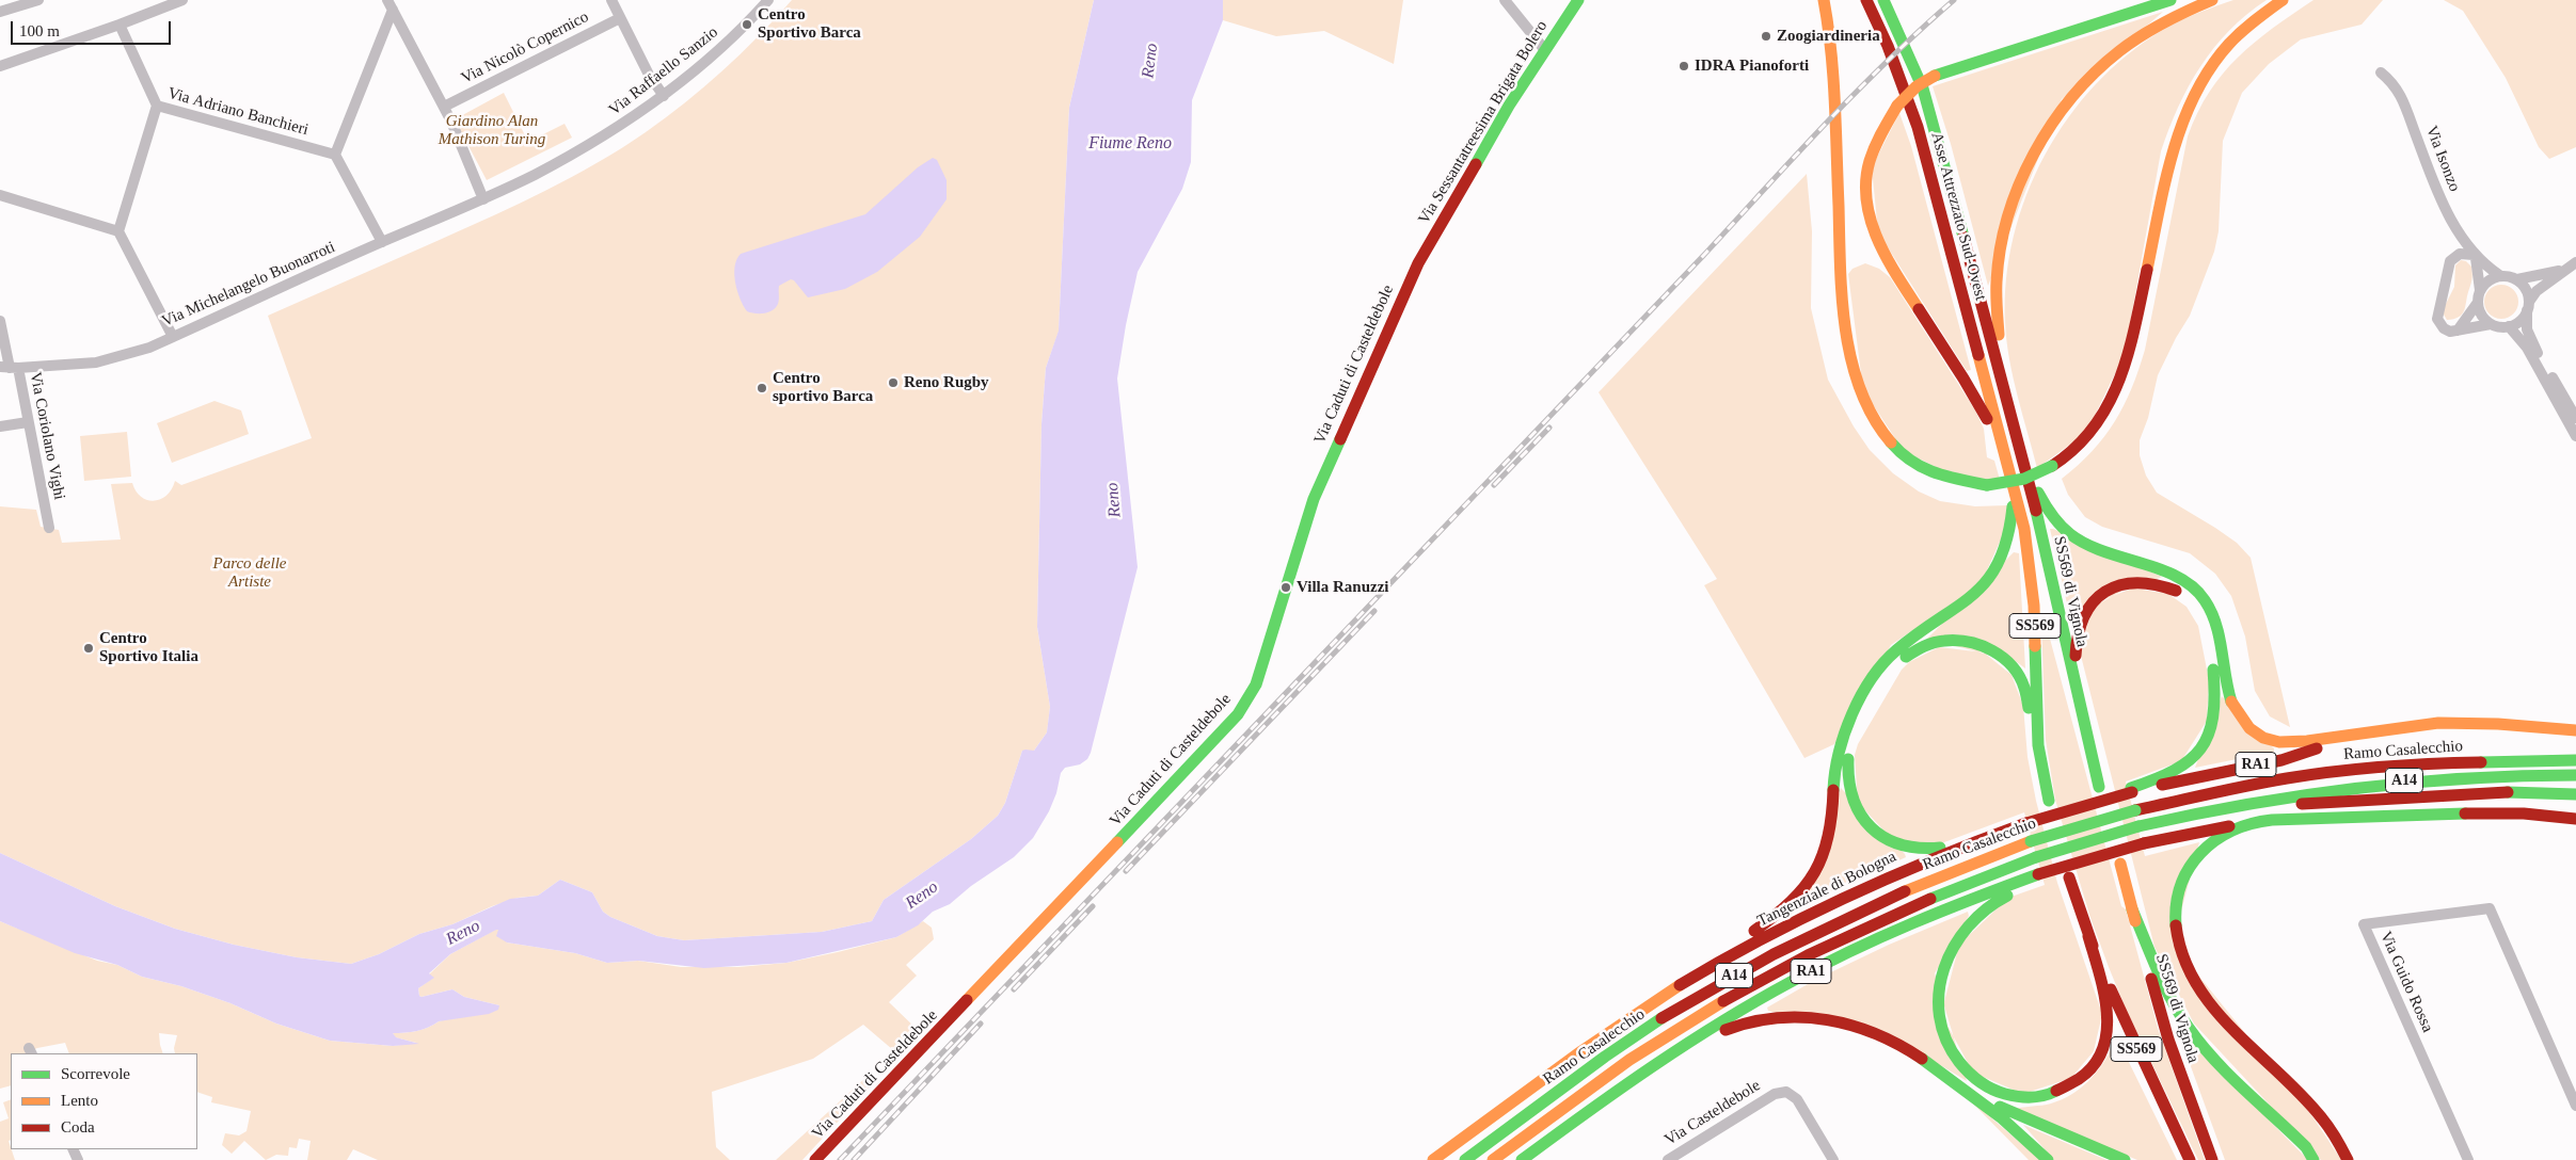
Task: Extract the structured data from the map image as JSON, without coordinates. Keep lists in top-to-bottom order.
{
  "streets": {
    "main road": [
      "Via Sessantatreesima Brigata Bolero",
      "Asse Attrezzato Sud-Ovest",
      "Via Caduti di Casteldebole",
      "SS569 di Vignola",
      "SS569",
      "Ramo Casalecchio",
      "RA1",
      "A14",
      "Tangenziale di Bologna"
    ],
    "street": [
      "Via Nicolò Copernico",
      "Via Raffaello Sanzio",
      "Via Adriano Banchieri",
      "Via Isonzo",
      "Via Michelangelo Buonarroti",
      "Via Coriolano Vighi",
      "Via Guido Rossa",
      "Via Casteldebole"
    ]
  },
  "crossings": [
    ["Via Raffaello Sanzio", "Via Michelangelo Buonarroti"],
    ["Via Sessantatreesima Brigata Bolero", "Via Caduti di Casteldebole"],
    ["Asse Attrezzato Sud-Ovest", "SS569 di Vignola"],
    ["Via Michelangelo Buonarroti", "Via Coriolano Vighi"],
    ["RA1", "Tangenziale di Bologna"]
  ],
  "water": ["Reno", "Fiume Reno"],
  "parks": ["Giardino Alan Mathison Turing", "Parco delle Artiste"],
  "places": [
    "Centro Sportivo Barca",
    "Zoogiardineria",
    "IDRA Pianoforti",
    "Reno Rugby",
    "Centro sportivo Barca",
    "Villa Ranuzzi",
    "Centro Sportivo Italia"
  ],
  "legend": ["Scorrevole", "Lento", "Coda"],
  "scale_bar": "100 m"
}
